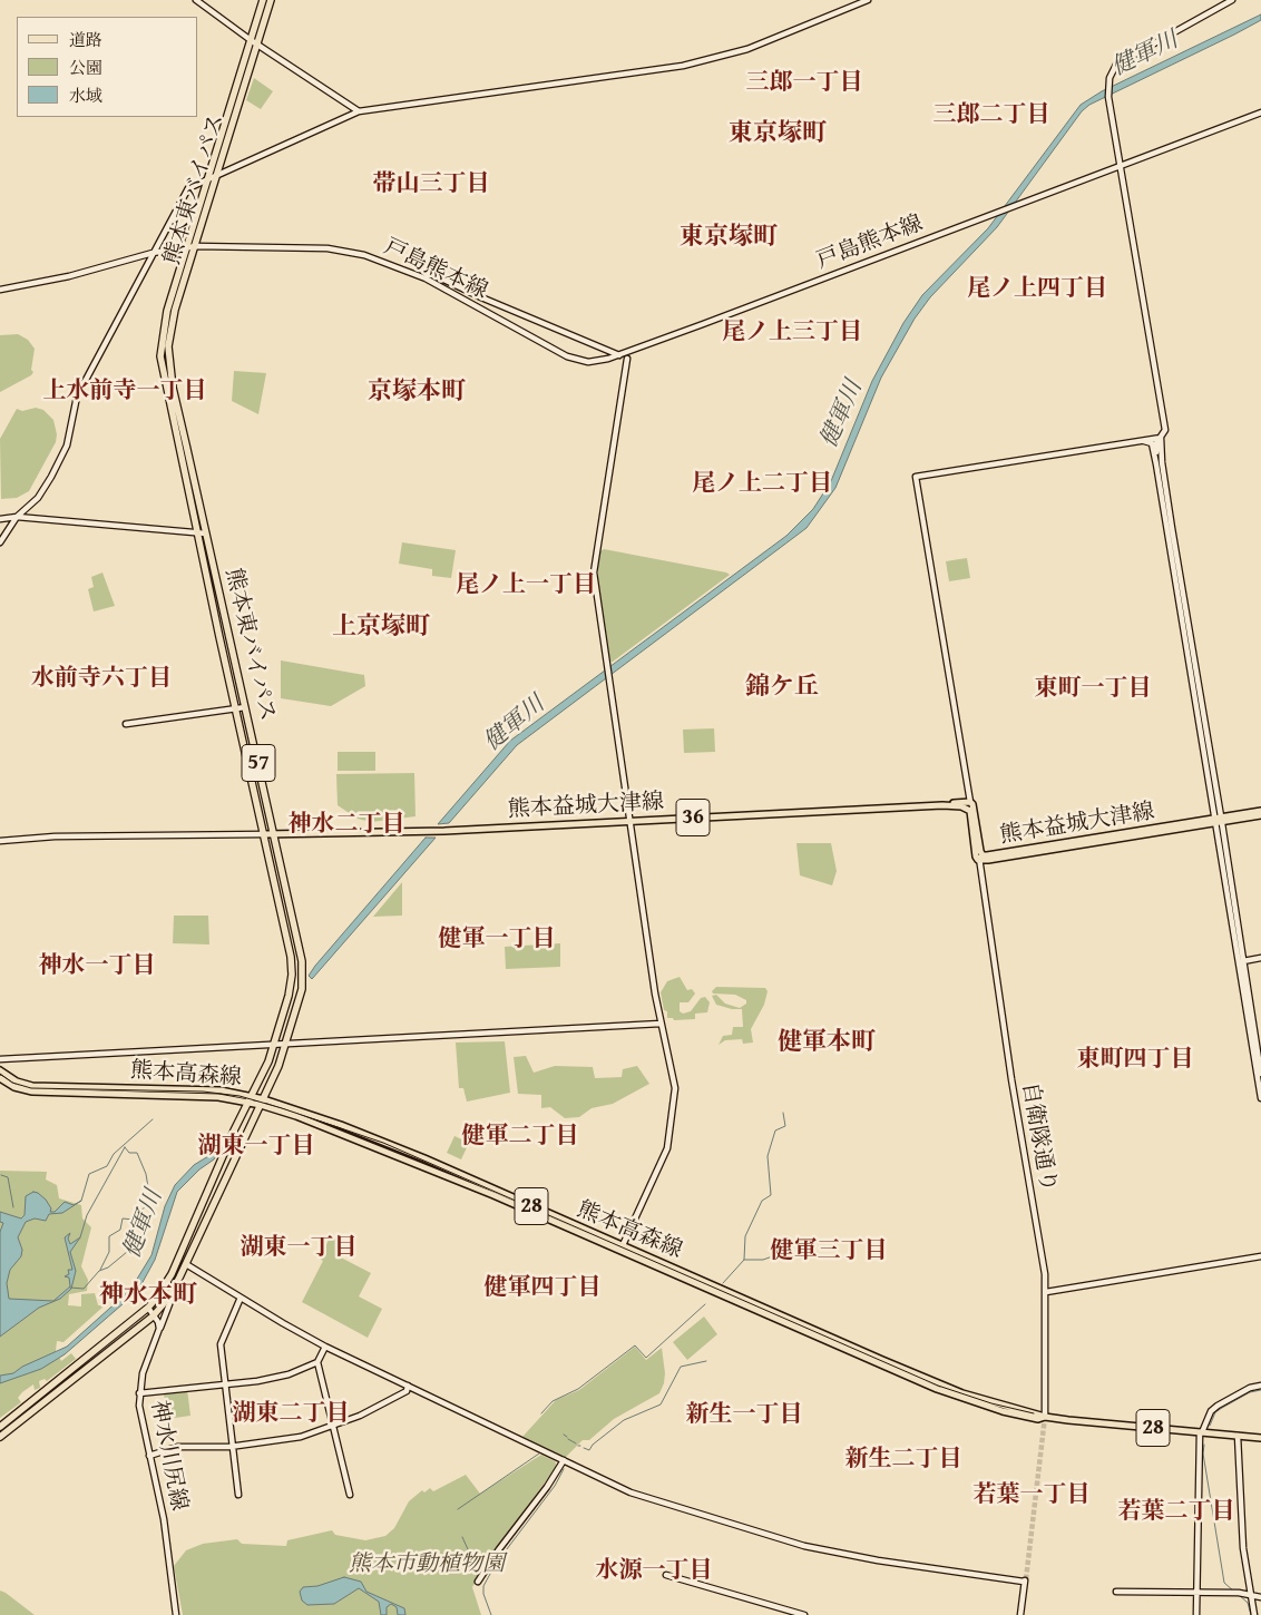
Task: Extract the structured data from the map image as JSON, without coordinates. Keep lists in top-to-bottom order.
{
  "streets": {
    "highway": ["熊本東バイパス", "57"],
    "main road": [
      "熊本益城大津線",
      "36",
      "熊本高森線",
      "28"
    ],
    "street": ["戸島熊本線", "自衛隊通り", "神水川尻線"]
  },
  "crossings": [
    ["熊本東バイパス", "戸島熊本線"],
    ["熊本東バイパス", "熊本益城大津線"],
    ["熊本東バイパス", "熊本高森線"],
    ["熊本東バイパス", "神水川尻線"],
    ["熊本益城大津線", "自衛隊通り"],
    ["熊本高森線", "自衛隊通り"]
  ],
  "districts": [
    "三郎一丁目",
    "三郎二丁目",
    "東京塚町",
    "帯山三丁目",
    "東京塚町",
    "尾ノ上四丁目",
    "尾ノ上三丁目",
    "上水前寺一丁目",
    "京塚本町",
    "尾ノ上二丁目",
    "尾ノ上一丁目",
    "上京塚町",
    "水前寺六丁目",
    "錦ケ丘",
    "東町一丁目",
    "神水二丁目",
    "健軍一丁目",
    "神水一丁目",
    "健軍本町",
    "東町四丁目",
    "健軍二丁目",
    "湖東一丁目",
    "湖東一丁目",
    "健軍三丁目",
    "健軍四丁目",
    "神水本町",
    "湖東二丁目",
    "新生一丁目",
    "新生二丁目",
    "若葉一丁目",
    "若葉二丁目",
    "水源一丁目"
  ],
  "water": ["健軍川"],
  "parks": ["熊本市動植物園"],
  "legend": ["道路", "公園", "水域"]
}
